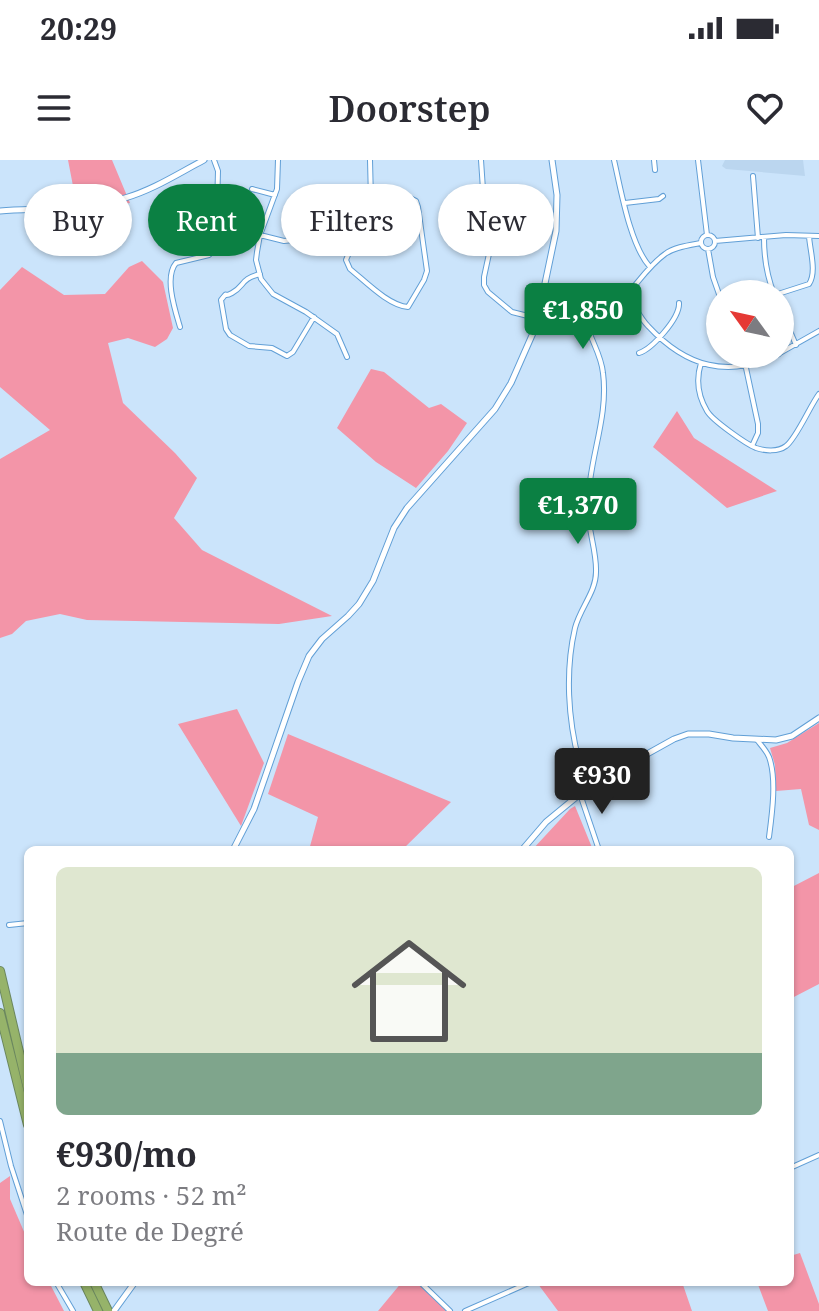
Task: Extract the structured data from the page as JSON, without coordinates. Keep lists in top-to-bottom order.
{
  "north": "top left",
  "page": {
    "status": "20:29",
    "header": "Doorstep",
    "chip": [
      "Buy",
      "Rent",
      "Filters",
      "New"
    ],
    "price": ["€1,850", "€1,370", "€930"],
    "list": [
      {
        "name": "€930/mo",
        "note": "2 rooms · 52 m² · Route de Degré"
      }
    ]
  }
}
